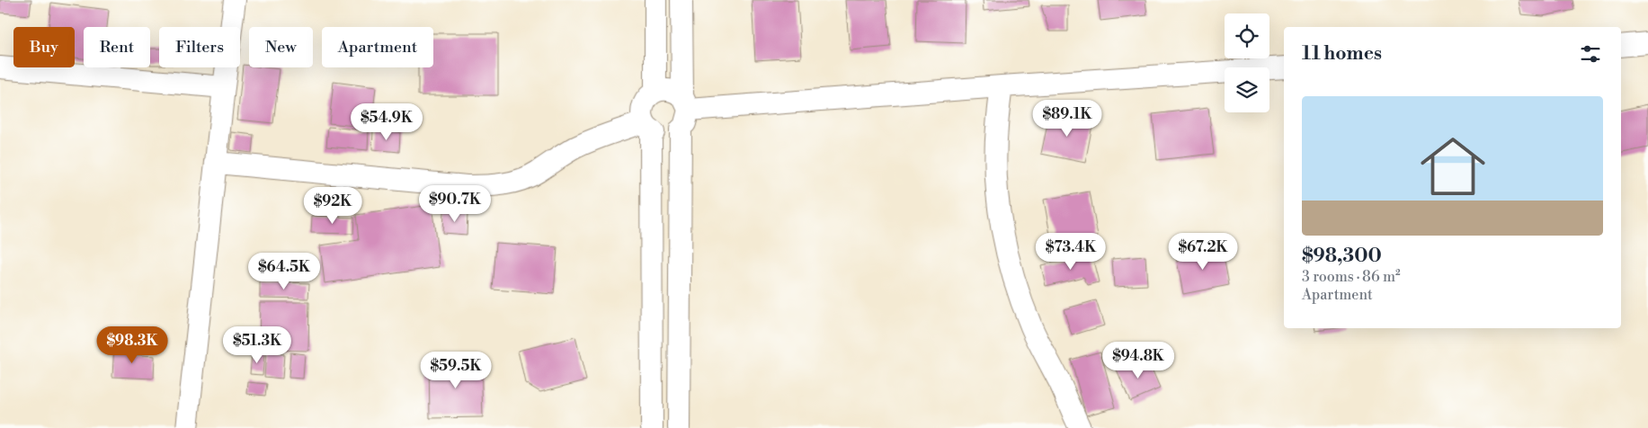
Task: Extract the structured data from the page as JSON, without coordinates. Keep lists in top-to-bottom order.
{
  "page": {
    "chip": [
      "Buy",
      "Rent",
      "Filters",
      "New",
      "Apartment"
    ],
    "heading": "11 homes",
    "list": [
      {
        "name": "$98,300",
        "note": "3 rooms · 86 m² · Apartment"
      }
    ],
    "price": [
      "$89.1K",
      "$54.9K",
      "$90.7K",
      "$92K",
      "$73.4K",
      "$67.2K",
      "$64.5K",
      "$98.3K",
      "$51.3K",
      "$94.8K",
      "$59.5K"
    ]
  }
}
